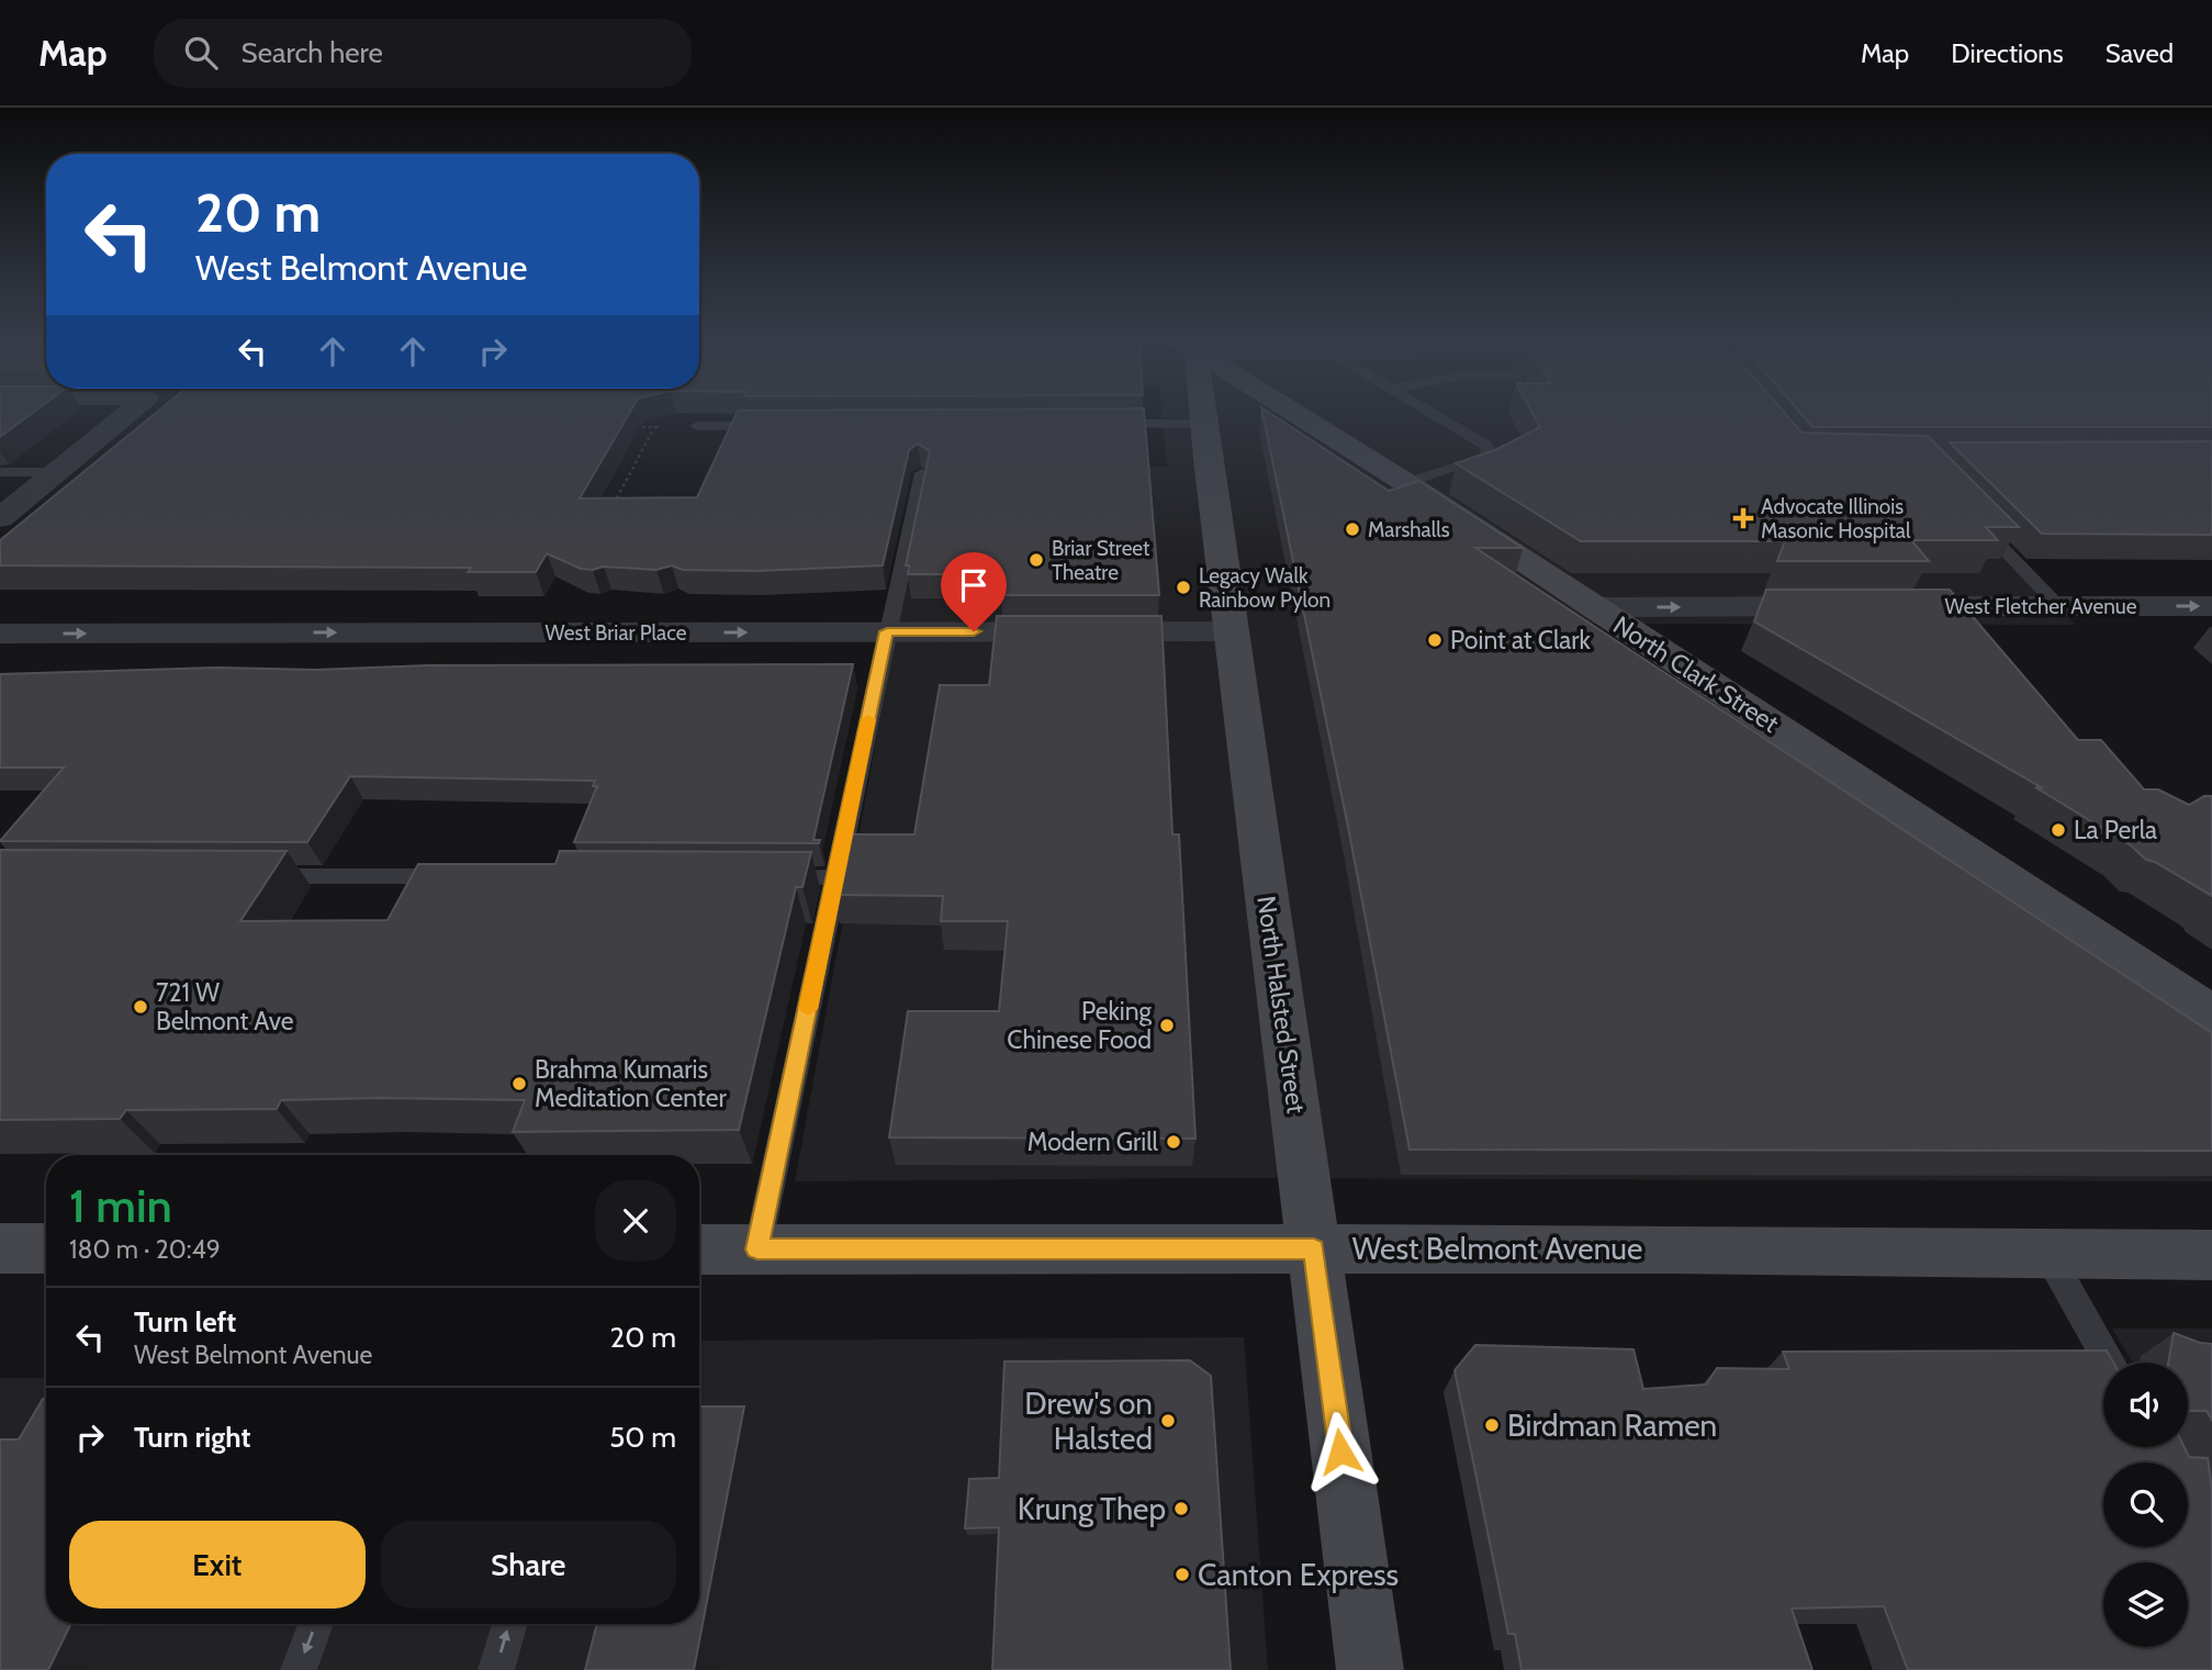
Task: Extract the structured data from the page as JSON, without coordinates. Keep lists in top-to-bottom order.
{
  "streets": {
    "main road": ["North Clark Street", "North Halsted Street", "West Belmont Avenue"],
    "street": ["West Fletcher Avenue", "West Briar Place"]
  },
  "crossings": [
    ["West Fletcher Avenue", "North Clark Street"],
    ["West Briar Place", "North Halsted Street"],
    ["North Halsted Street", "West Belmont Avenue"]
  ],
  "one_way": ["West Fletcher Avenue", "West Briar Place"],
  "places": {
    "health": ["Advocate Illinois Masonic Hospital"],
    "other": [
      "Marshalls",
      "Briar Street Theatre",
      "Legacy Walk Rainbow Pylon",
      "Point at Clark",
      "La Perla",
      "721 W Belmont Ave",
      "Peking Chinese Food",
      "Brahma Kumaris Meditation Center",
      "Modern Grill",
      "Drew's on Halsted",
      "Birdman Ramen",
      "Krung Thep",
      "Canton Express"
    ]
  },
  "page": {
    "header": "Map",
    "search": "Search here",
    "nav": ["Map", "Directions", "Saved"],
    "turn": ["20 m", "West Belmont Avenue"],
    "heading": ["1 min", "180 m · 20:49"],
    "list": [
      {
        "name": "Turn left",
        "note": "West Belmont Avenue",
        "value": "20 m"
      },
      {
        "name": "Turn right",
        "value": "50 m"
      }
    ],
    "buttons": ["Exit", "Share"]
  }
}
